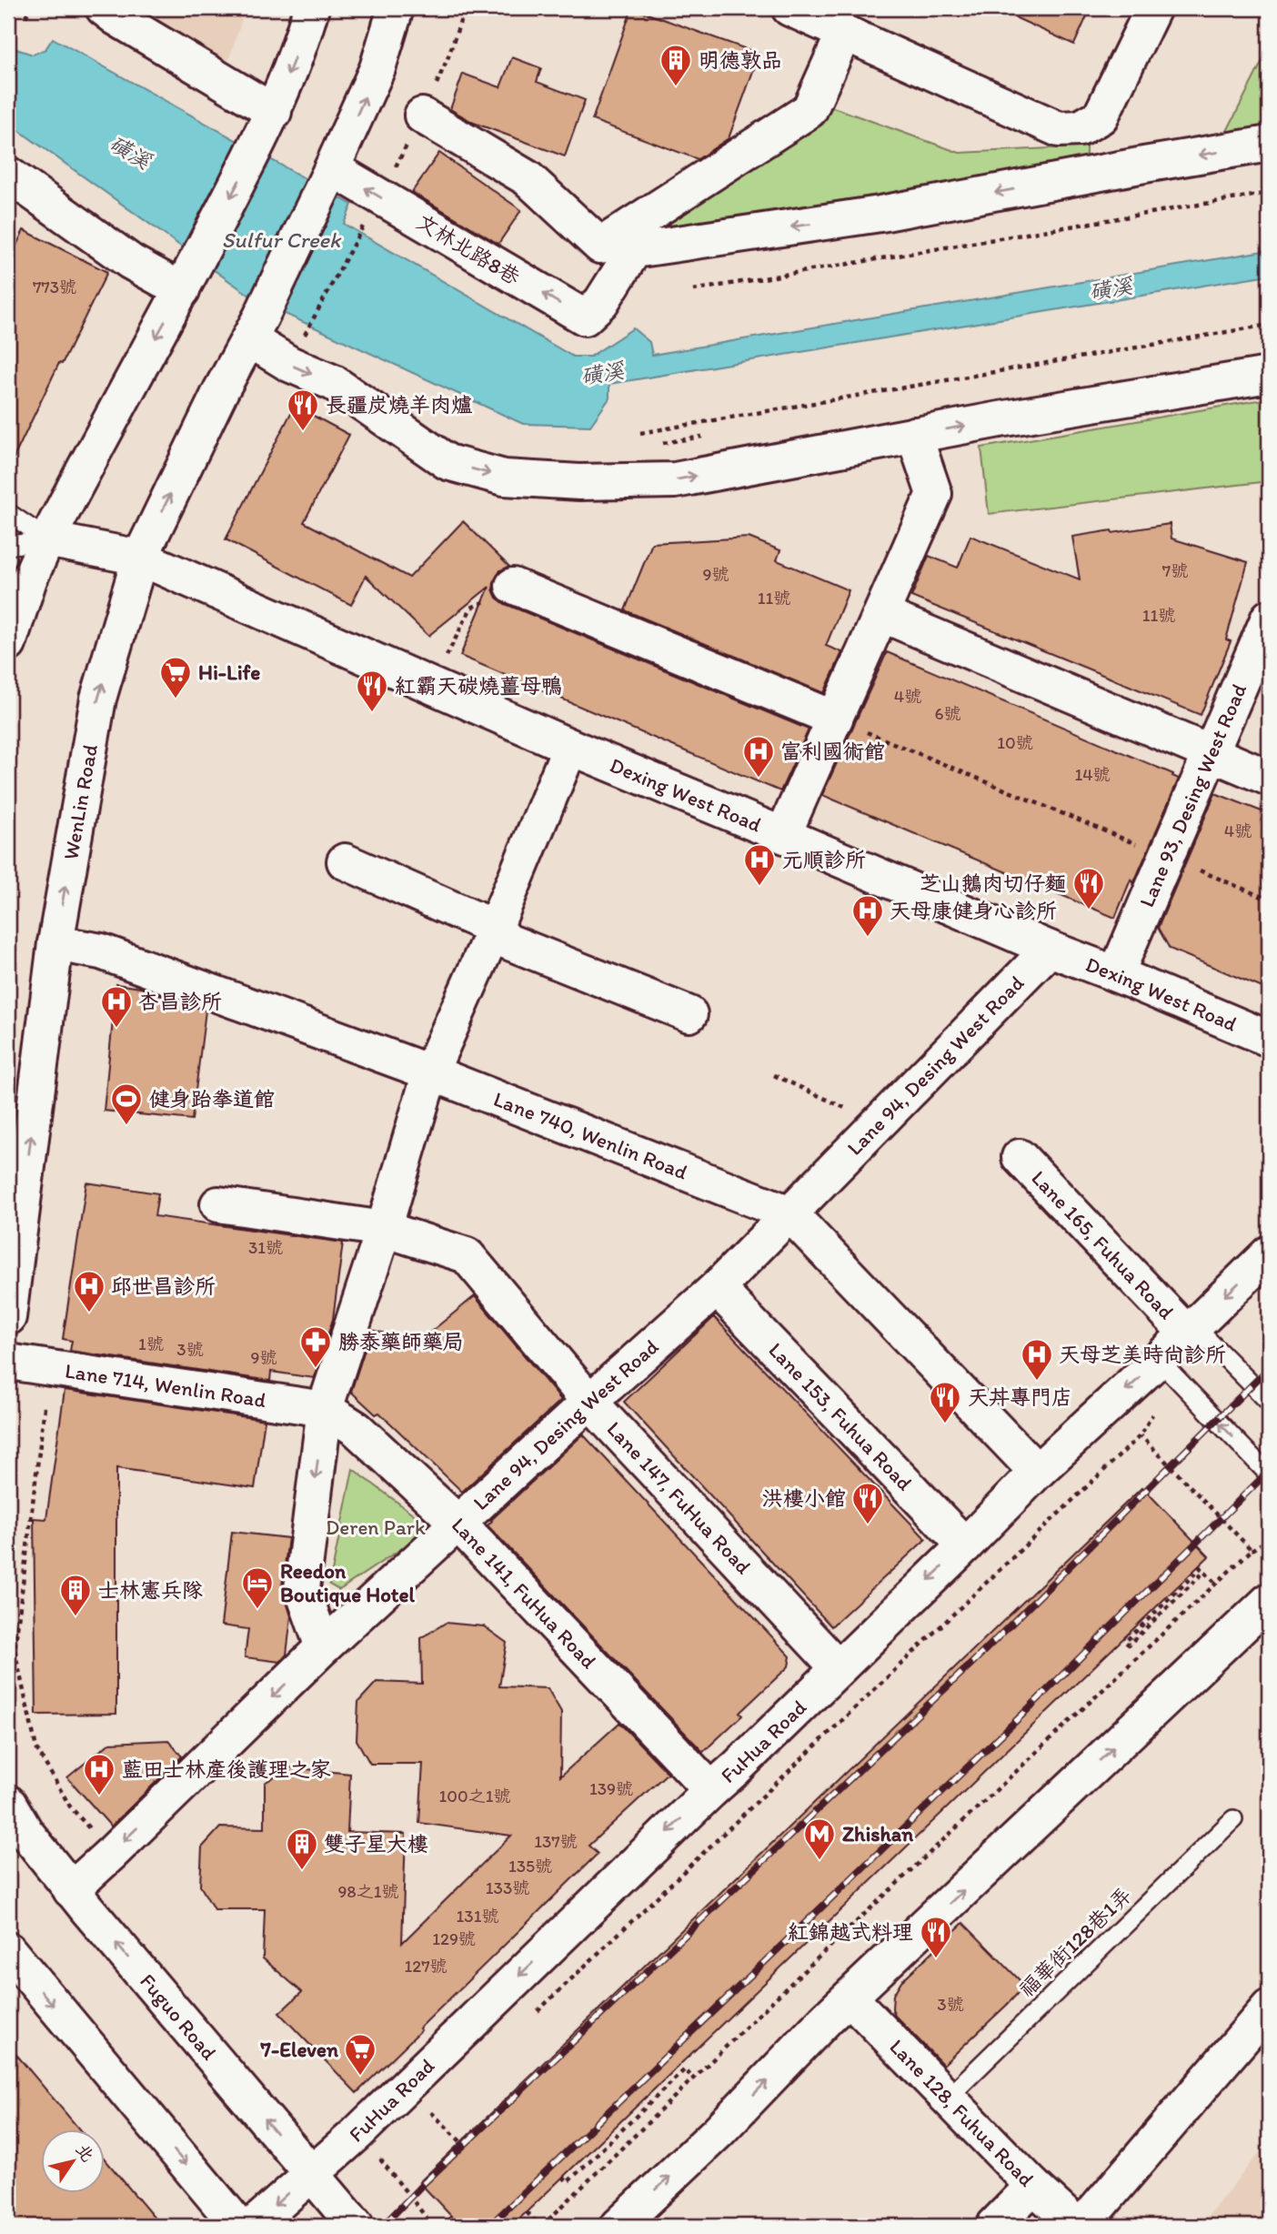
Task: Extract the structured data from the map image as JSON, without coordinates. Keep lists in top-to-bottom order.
{
  "streets": {
    "street": [
      "文林北路8巷",
      "Dexing West Road",
      "Lane 93, Desing West Road",
      "WenLin Road",
      "Lane 94, Desing West Road",
      "Lane 740, Wenlin Road",
      "Lane 165, Fuhua Road",
      "Lane 714, Wenlin Road",
      "Lane 153, Fuhua Road",
      "Lane 147, FuHua Road",
      "Lane 141, FuHua Road",
      "FuHua Road",
      "Fuguo Road",
      "Lane 128, Fuhua Road"
    ],
    "lane": ["福華街128巷1弄"]
  },
  "crossings": [
    ["文林北路8巷", "WenLin Road"],
    ["Dexing West Road", "Lane 93, Desing West Road"],
    ["Dexing West Road", "WenLin Road"],
    ["Dexing West Road", "Lane 94, Desing West Road"],
    ["WenLin Road", "Lane 740, Wenlin Road"],
    ["Lane 94, Desing West Road", "Lane 740, Wenlin Road"],
    ["Lane 94, Desing West Road", "Lane 153, Fuhua Road"],
    ["Lane 94, Desing West Road", "Lane 147, FuHua Road"],
    ["Lane 94, Desing West Road", "Lane 141, FuHua Road"],
    ["Lane 94, Desing West Road", "Fuguo Road"],
    ["Lane 740, Wenlin Road", "FuHua Road"],
    ["Lane 165, Fuhua Road", "FuHua Road"],
    ["Lane 714, Wenlin Road", "Lane 141, FuHua Road"],
    ["Lane 153, Fuhua Road", "FuHua Road"],
    ["Lane 147, FuHua Road", "FuHua Road"],
    ["Lane 141, FuHua Road", "FuHua Road"],
    ["FuHua Road", "Fuguo Road"],
    ["福華街128巷1弄", "Lane 128, Fuhua Road"]
  ],
  "water": ["磺溪", "Sulfur Creek"],
  "parks": ["Deren Park"],
  "places": {
    "building": ["明德敦品", "士林憲兵隊", "雙子星大樓"],
    "restaurant": [
      "長疆炭燒羊肉爐",
      "紅霸天碳燒薑母鴨",
      "芝山鵝肉切仔麵",
      "天丼專門店",
      "洪樓小館",
      "紅錦越式料理"
    ],
    "supermarket": ["Hi-Life", "7-Eleven"],
    "hospital": [
      "富利國術館",
      "元順診所",
      "天母康健身心診所",
      "杏昌診所",
      "邱世昌診所",
      "天母芝美時尚診所",
      "藍田士林產後護理之家"
    ],
    "sports": ["健身跆拳道館"],
    "pharmacy": ["勝泰藥師藥局"],
    "hotel": ["Reedon Boutique Hotel"],
    "metro station": ["Zhishan"]
  },
  "house_numbers": [
    "773號",
    "7號",
    "9號",
    "11號",
    "11號",
    "4號",
    "6號",
    "10號",
    "14號",
    "4號",
    "31號",
    "1號",
    "3號",
    "9號",
    "139號",
    "100之1號",
    "137號",
    "135號",
    "133號",
    "98之1號",
    "131號",
    "129號",
    "127號",
    "3號"
  ],
  "north": "top right"
}
